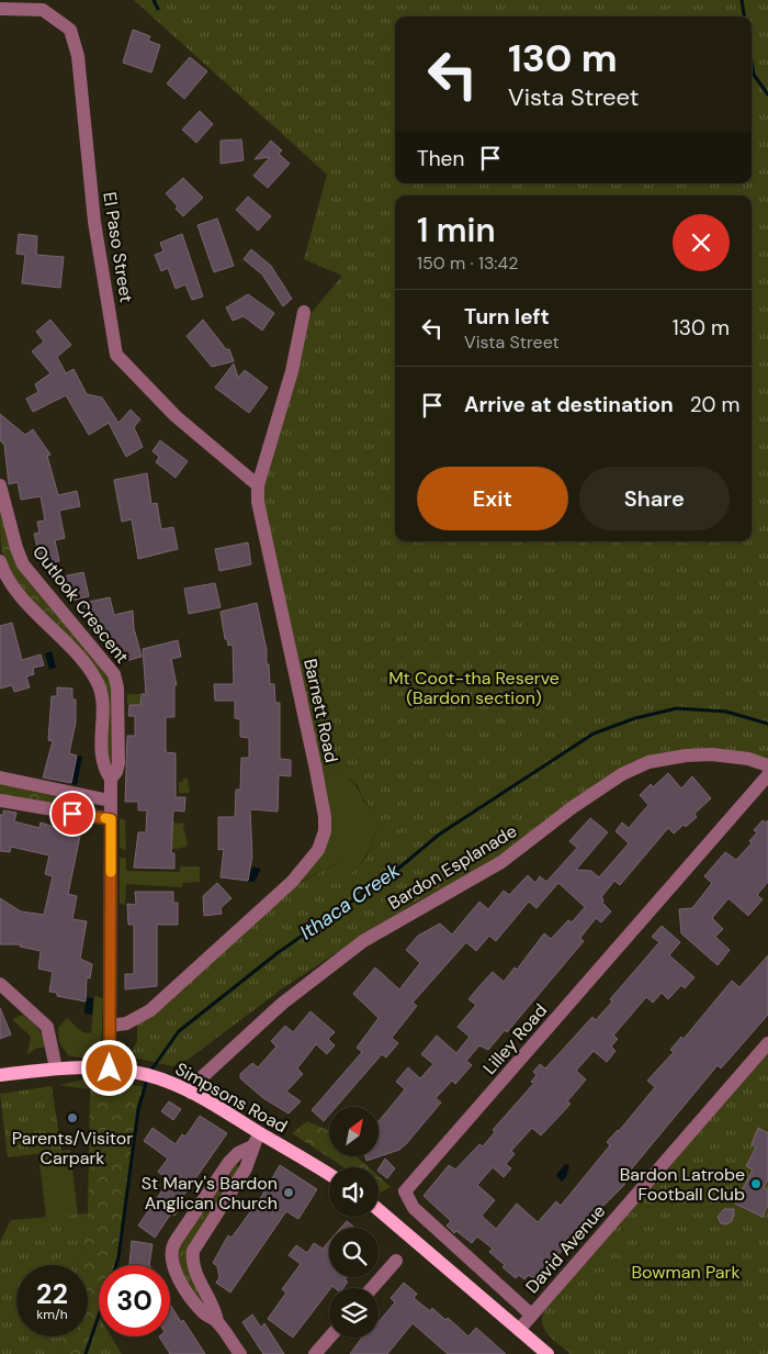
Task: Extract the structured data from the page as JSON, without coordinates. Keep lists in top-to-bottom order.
{
  "streets": {
    "main road": ["Simpsons Road"],
    "street": [
      "El Paso Street",
      "Outlook Crescent",
      "Barnett Road",
      "Bardon Esplanade",
      "Lilley Road",
      "David Avenue"
    ]
  },
  "crossings": [
    ["El Paso Street", "Barnett Road"],
    ["Outlook Crescent", "Barnett Road"],
    ["Outlook Crescent", "Simpsons Road"],
    ["Bardon Esplanade", "Simpsons Road"],
    ["Lilley Road", "David Avenue"]
  ],
  "water": ["Ithaca Creek"],
  "parks": ["Mt Coot-tha Reserve (Bardon section)", "Bowman Park"],
  "places": ["Parents/Visitor Carpark", "Bardon Latrobe Football Club", "St Mary's Bardon Anglican Church"],
  "north": "top right",
  "page": {
    "turn": ["130 m", "Vista Street"],
    "then": "Then",
    "heading": ["1 min", "150 m · 13:42"],
    "list": [
      {
        "name": "Turn left",
        "note": "Vista Street",
        "value": "130 m"
      },
      {
        "name": "Arrive at destination",
        "value": "20 m"
      }
    ],
    "buttons": ["Exit", "Share"],
    "speed": "22 km/h",
    "limit": "30"
  }
}
